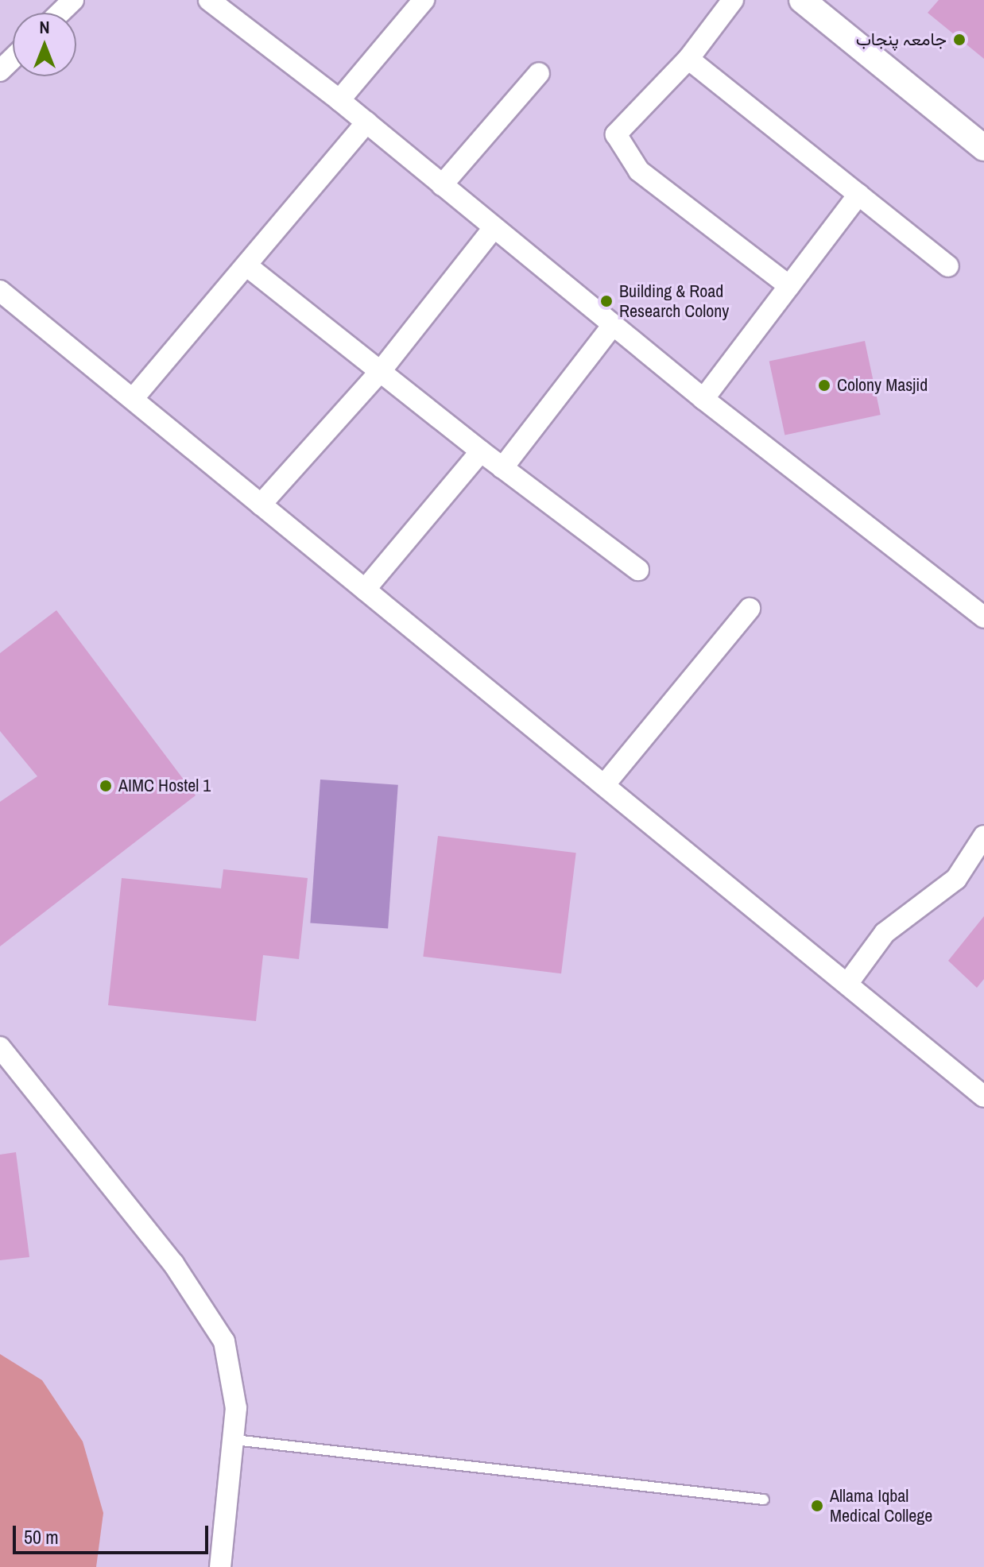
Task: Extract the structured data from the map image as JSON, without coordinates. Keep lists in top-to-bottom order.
{
  "places": [
    "جامعہ پنجاب",
    "Building & Road Research Colony",
    "Colony Masjid",
    "AIMC Hostel 1",
    "Allama Iqbal Medical College"
  ],
  "scale_bar": "50 m",
  "north": "top"
}
